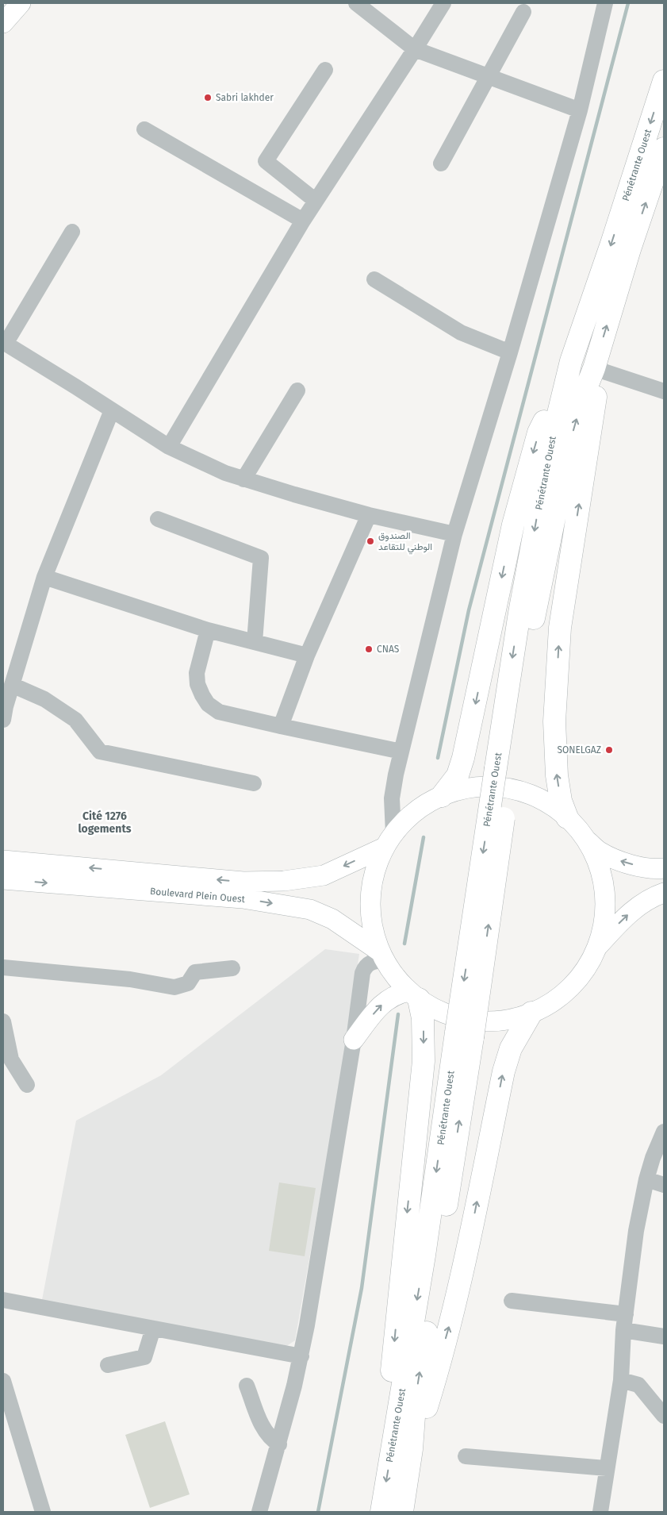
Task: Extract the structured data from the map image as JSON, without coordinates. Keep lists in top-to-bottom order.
{
  "streets": {
    "highway": ["Pénétrante Ouest"],
    "main road": ["Boulevard Plein Ouest"]
  },
  "districts": ["Cité 1276 logements"],
  "places": [
    "Sabri lakhder",
    "الصندوق الوطني للتقاعد",
    "CNAS",
    "SONELGAZ"
  ]
}
